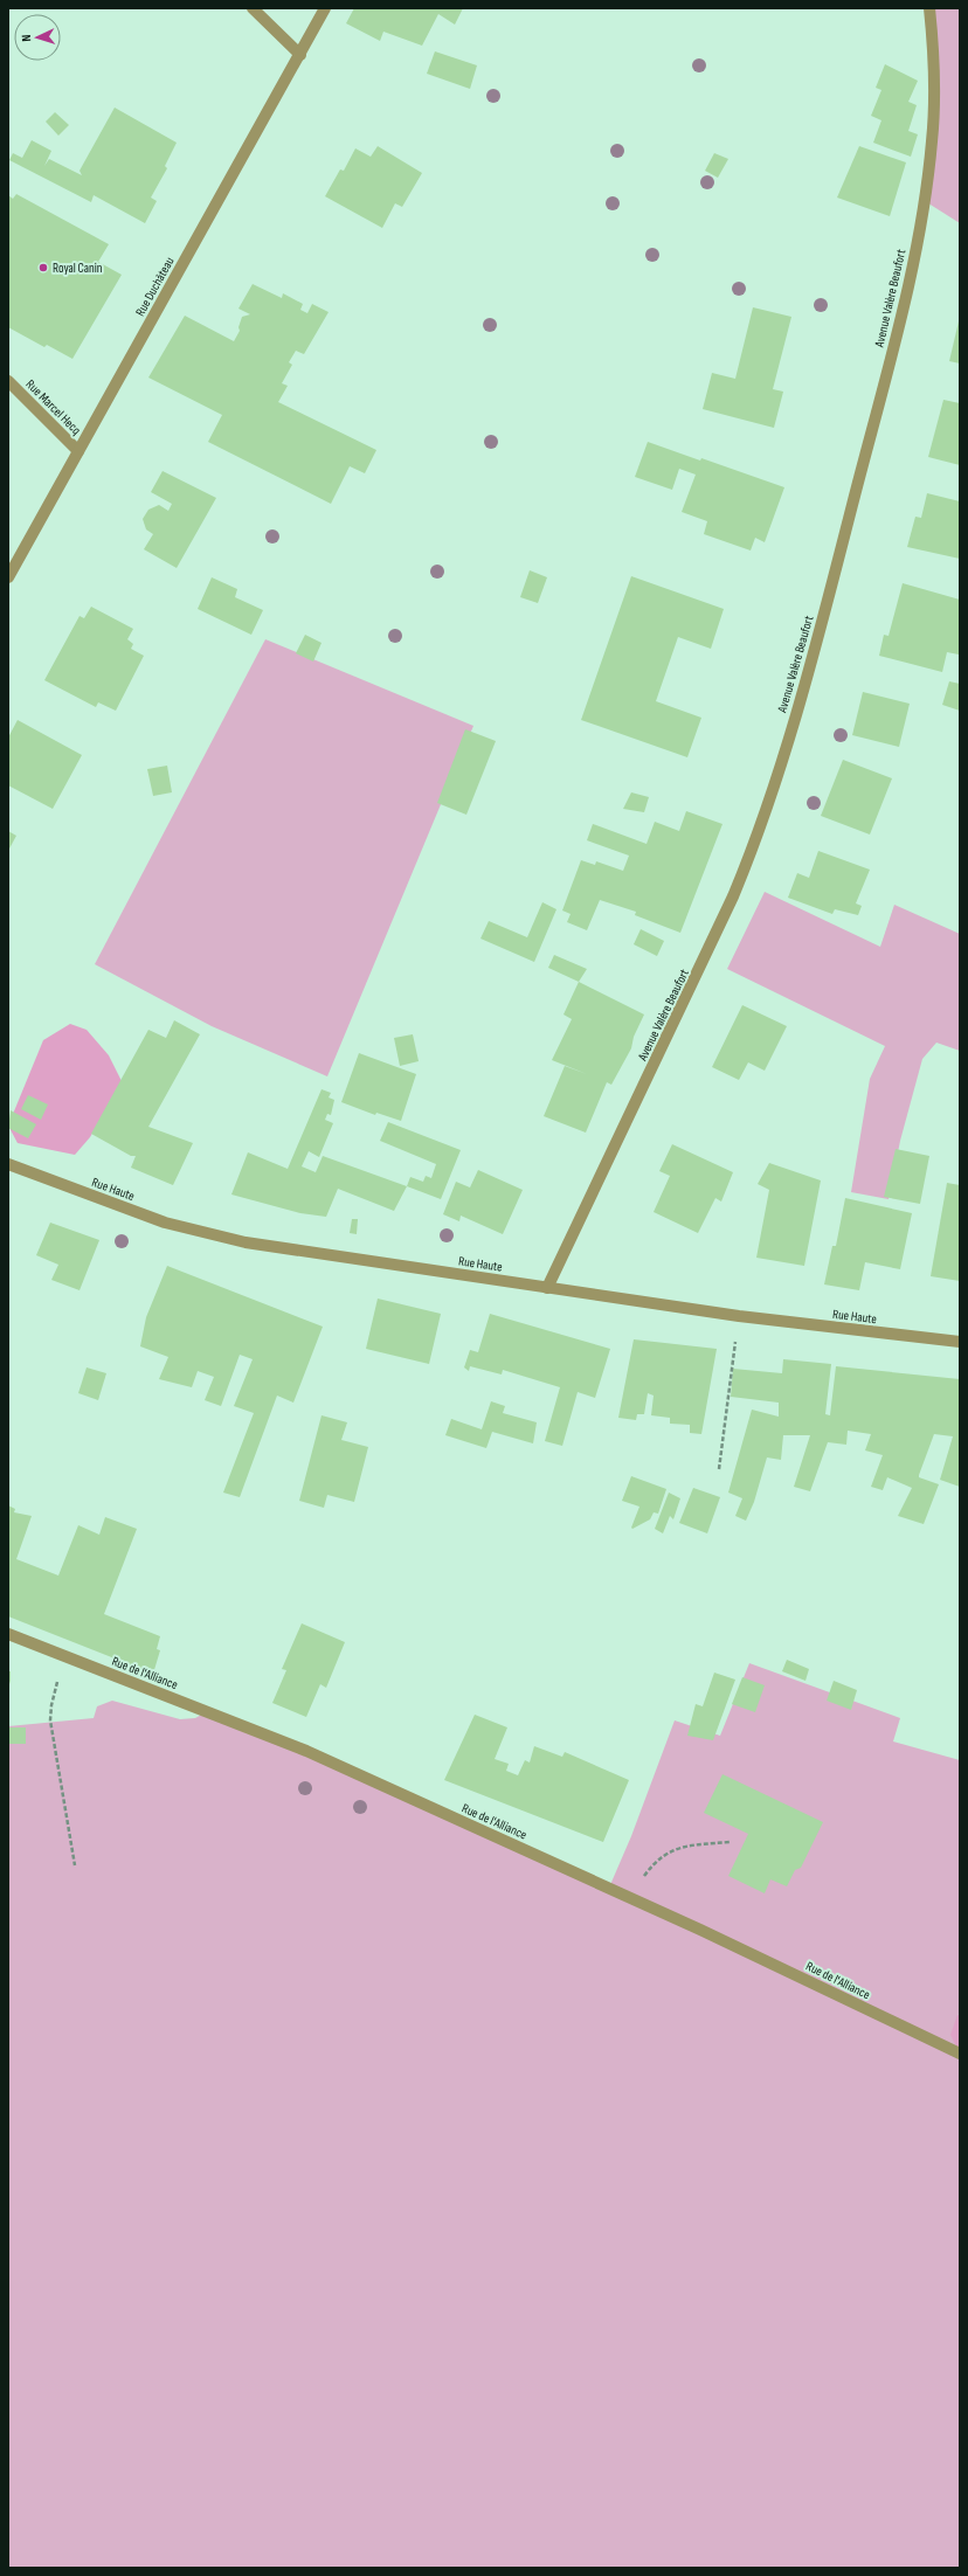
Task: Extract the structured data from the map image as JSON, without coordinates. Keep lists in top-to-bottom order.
{
  "streets": {
    "street": [
      "Rue Duchâteau",
      "Avenue Valère Beaufort",
      "Rue Marcel Hecq",
      "Rue Haute",
      "Rue de l'Alliance"
    ]
  },
  "crossings": [
    ["Rue Duchâteau", "Rue Marcel Hecq"],
    ["Avenue Valère Beaufort", "Rue Haute"]
  ],
  "places": ["Royal Canin"],
  "north": "left"
}
